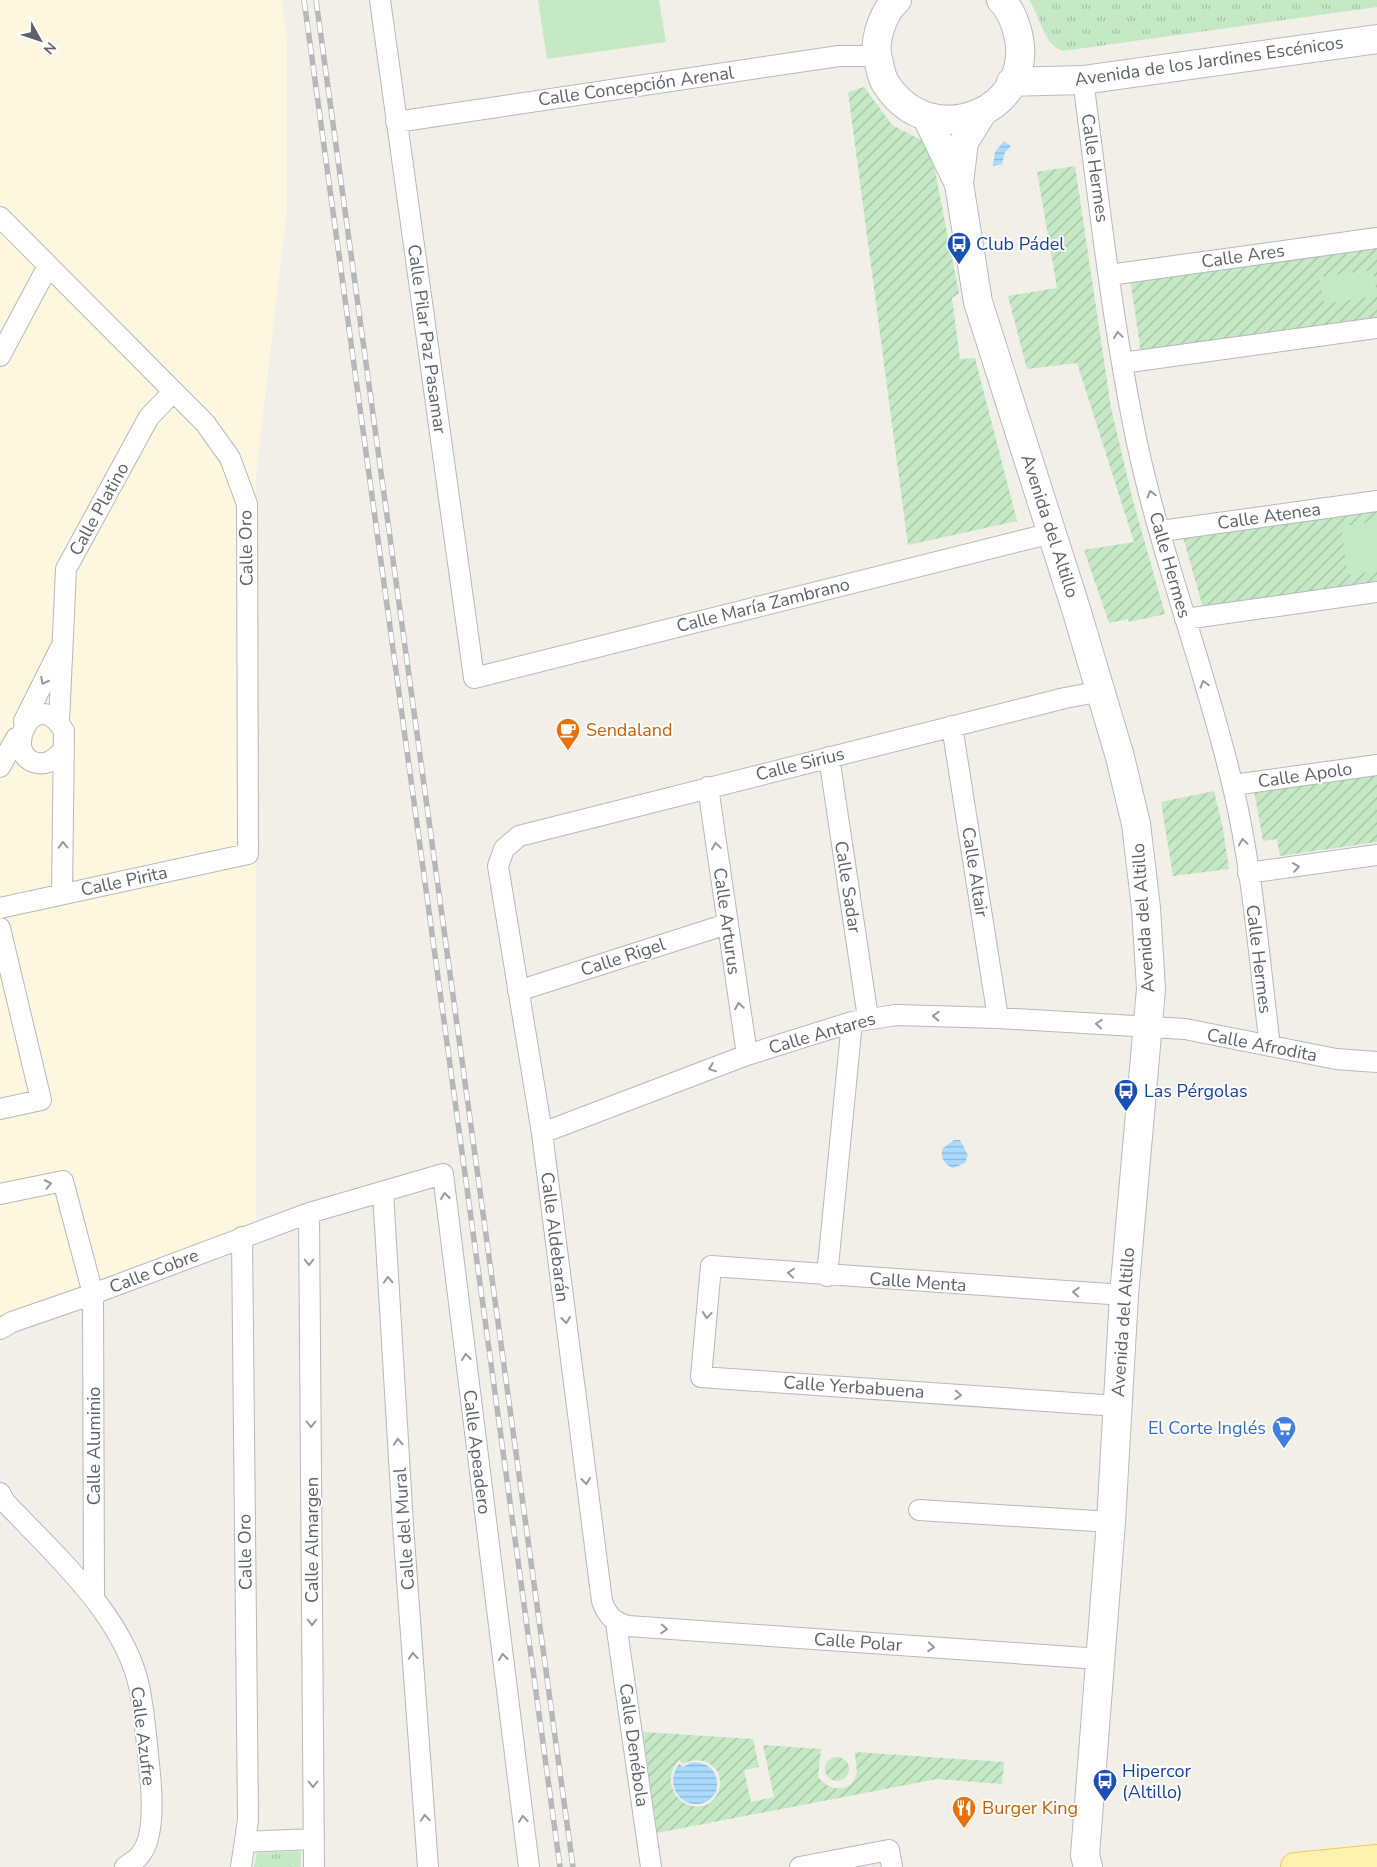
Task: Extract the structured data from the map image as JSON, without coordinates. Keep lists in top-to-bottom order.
{
  "streets": {
    "street": [
      "Avenida de los Jardines Escénicos",
      "Calle Concepción Arenal",
      "Calle Hermes",
      "Calle Ares",
      "Calle Pilar Paz Pasamar",
      "Calle Platino",
      "Calle Atenea",
      "Avenida del Altillo",
      "Calle Oro",
      "Calle María Zambrano",
      "Calle Sirius",
      "Calle Apolo",
      "Calle Altair",
      "Calle Pirita",
      "Calle Sadar",
      "Calle Arturus",
      "Calle Rigel",
      "Calle Antares",
      "Calle Afrodita",
      "Calle Aldebarán",
      "Calle Cobre",
      "Calle Menta",
      "Calle Yerbabuena",
      "Calle Aluminio",
      "Calle Apeadero",
      "Calle del Mural",
      "Calle Almargen",
      "Calle Polar",
      "Calle Azufre",
      "Calle Denébola"
    ]
  },
  "crossings": [
    ["Avenida de los Jardines Escénicos", "Calle Hermes"],
    ["Avenida de los Jardines Escénicos", "Avenida del Altillo"],
    ["Calle Concepción Arenal", "Calle Pilar Paz Pasamar"],
    ["Calle Concepción Arenal", "Avenida del Altillo"],
    ["Calle Hermes", "Calle Ares"],
    ["Calle Hermes", "Calle Atenea"],
    ["Calle Hermes", "Calle Apolo"],
    ["Calle Hermes", "Calle Afrodita"],
    ["Calle Pilar Paz Pasamar", "Calle María Zambrano"],
    ["Calle Platino", "Calle Oro"],
    ["Avenida del Altillo", "Calle María Zambrano"],
    ["Avenida del Altillo", "Calle Sirius"],
    ["Avenida del Altillo", "Calle Antares"],
    ["Avenida del Altillo", "Calle Afrodita"],
    ["Avenida del Altillo", "Calle Menta"],
    ["Avenida del Altillo", "Calle Yerbabuena"],
    ["Avenida del Altillo", "Calle Polar"],
    ["Calle Oro", "Calle Pirita"],
    ["Calle Oro", "Calle Cobre"],
    ["Calle Sirius", "Calle Altair"],
    ["Calle Sirius", "Calle Sadar"],
    ["Calle Sirius", "Calle Arturus"],
    ["Calle Sirius", "Calle Aldebarán"],
    ["Calle Altair", "Calle Antares"],
    ["Calle Sadar", "Calle Antares"],
    ["Calle Sadar", "Calle Menta"],
    ["Calle Arturus", "Calle Rigel"],
    ["Calle Arturus", "Calle Antares"],
    ["Calle Rigel", "Calle Aldebarán"],
    ["Calle Antares", "Calle Afrodita"],
    ["Calle Antares", "Calle Aldebarán"],
    ["Calle Aldebarán", "Calle Polar"],
    ["Calle Aldebarán", "Calle Denébola"],
    ["Calle Cobre", "Calle Aluminio"],
    ["Calle Cobre", "Calle Apeadero"],
    ["Calle Cobre", "Calle Almargen"],
    ["Calle Menta", "Calle Yerbabuena"],
    ["Calle Aluminio", "Calle Azufre"],
    ["Calle Apeadero", "Calle del Mural"],
    ["Calle Apeadero", "Calle Almargen"],
    ["Calle Polar", "Calle Denébola"]
  ],
  "one_way": [
    "Calle Hermes",
    "Calle Arturus",
    "Calle Antares",
    "Calle Aldebarán",
    "Calle Menta",
    "Calle Apeadero",
    "Calle del Mural",
    "Calle Almargen"
  ],
  "places": {
    "bus stop": ["Club Pádel", "Las Pérgolas", "Hipercor (Altillo)"],
    "cafe": ["Sendaland"],
    "supermarket": ["El Corte Inglés"],
    "restaurant": ["Burger King"]
  },
  "north": "bottom right"
}
